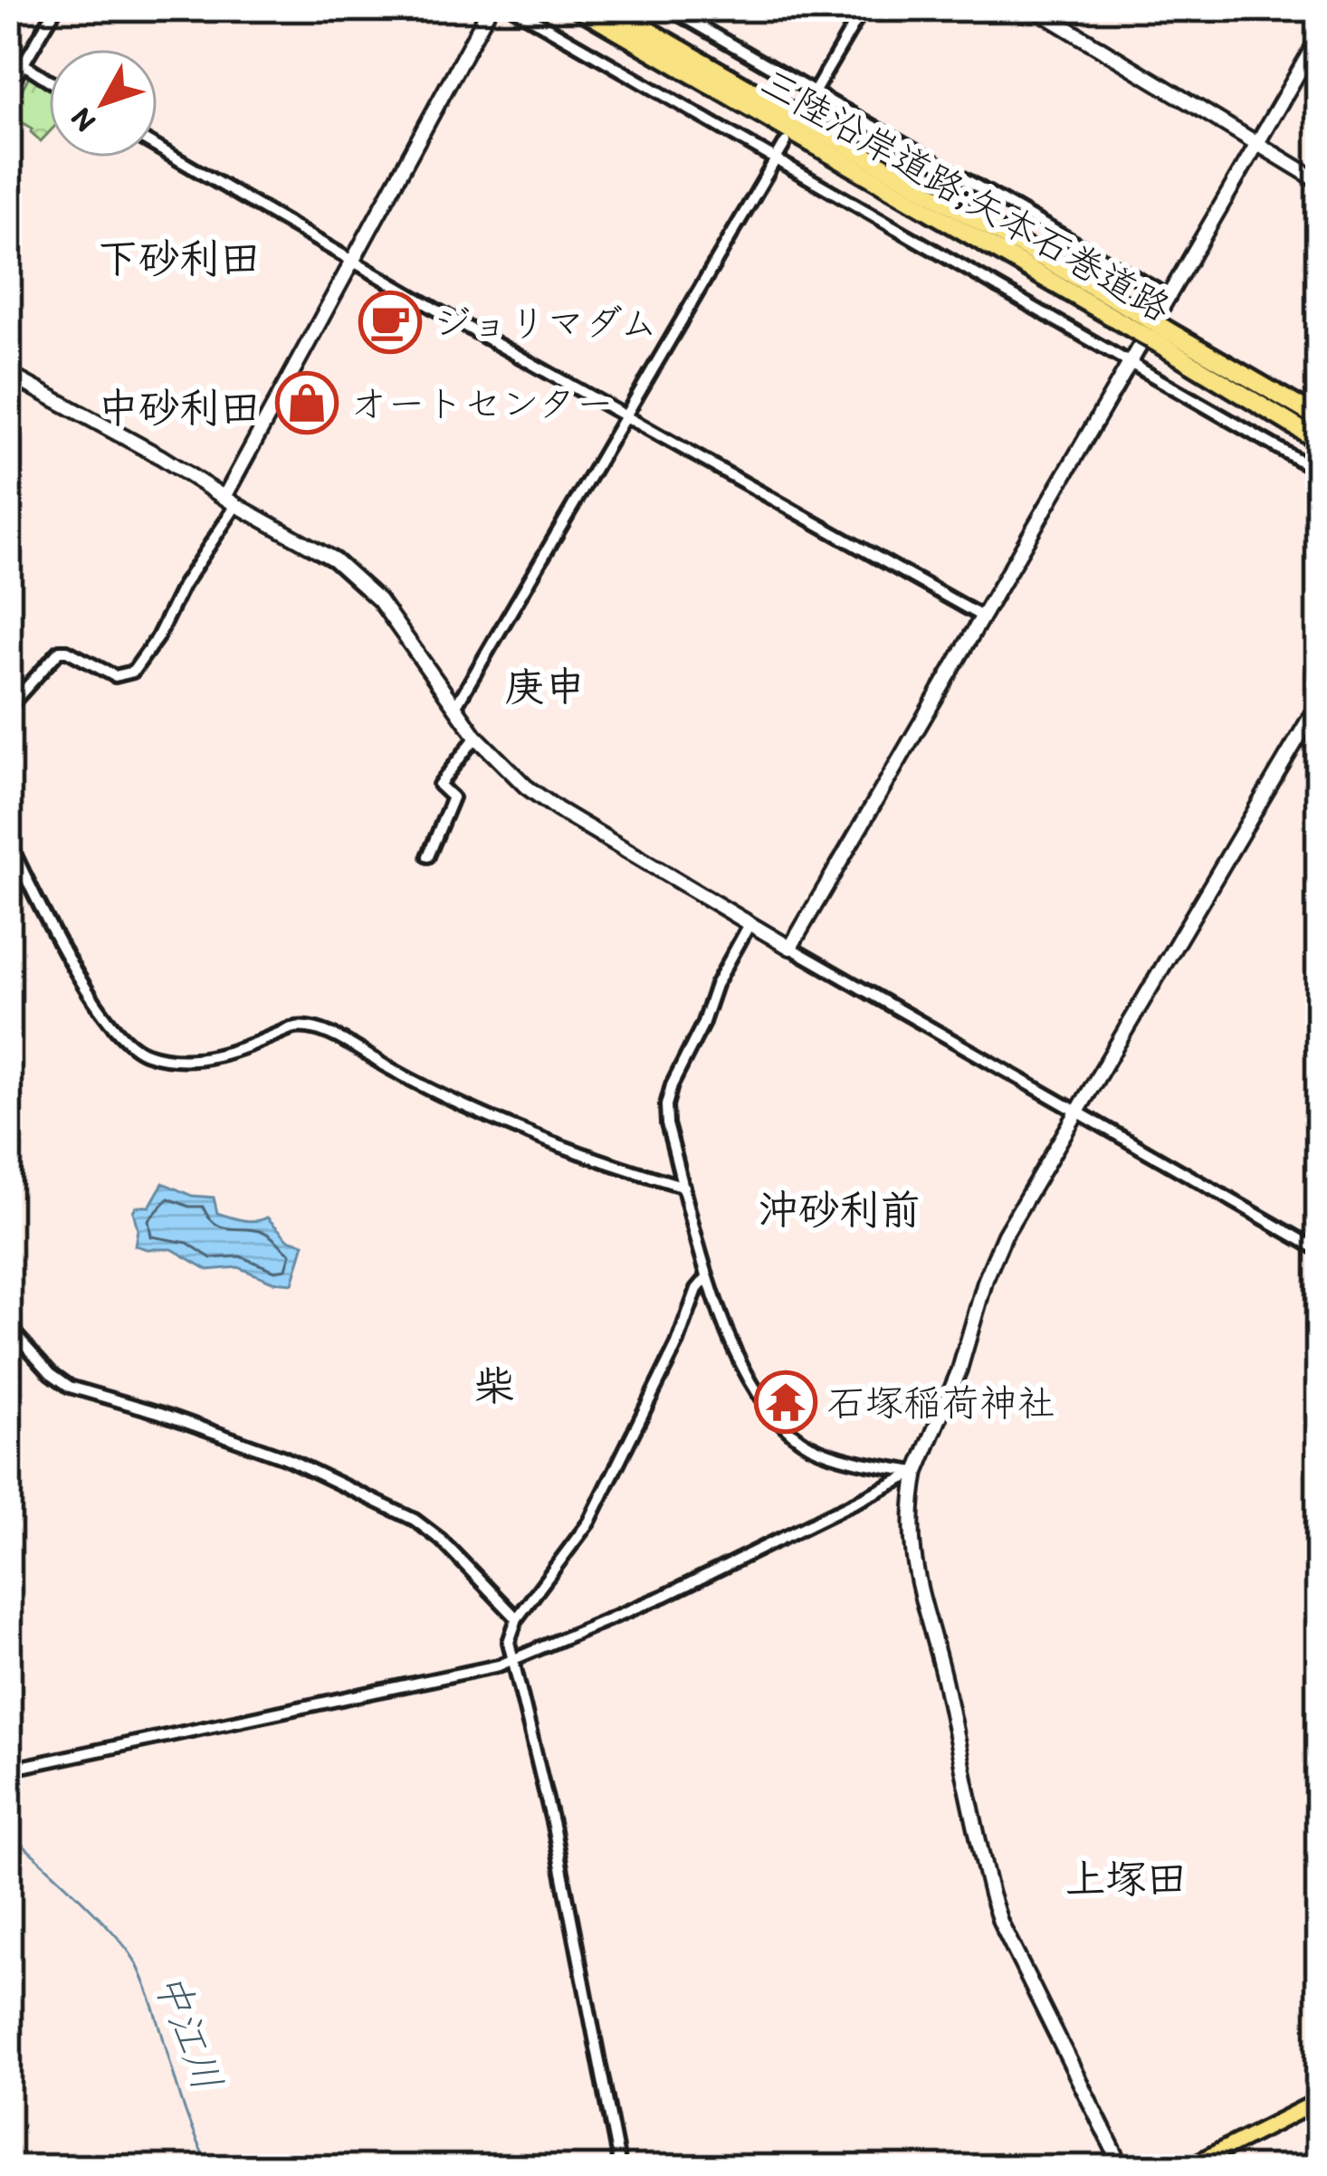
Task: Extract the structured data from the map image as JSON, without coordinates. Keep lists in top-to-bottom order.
{
  "streets": {
    "highway": ["三陸沿岸道路;矢本石巻道路"]
  },
  "districts": [
    "下砂利田",
    "中砂利田",
    "庚申",
    "沖砂利前",
    "柴",
    "上塚田"
  ],
  "water": ["中江川"],
  "places": {
    "cafe": ["ジョリマダム"],
    "shop": ["オートセンター"],
    "temple": ["石塚稲荷神社"]
  },
  "north": "bottom left"
}
